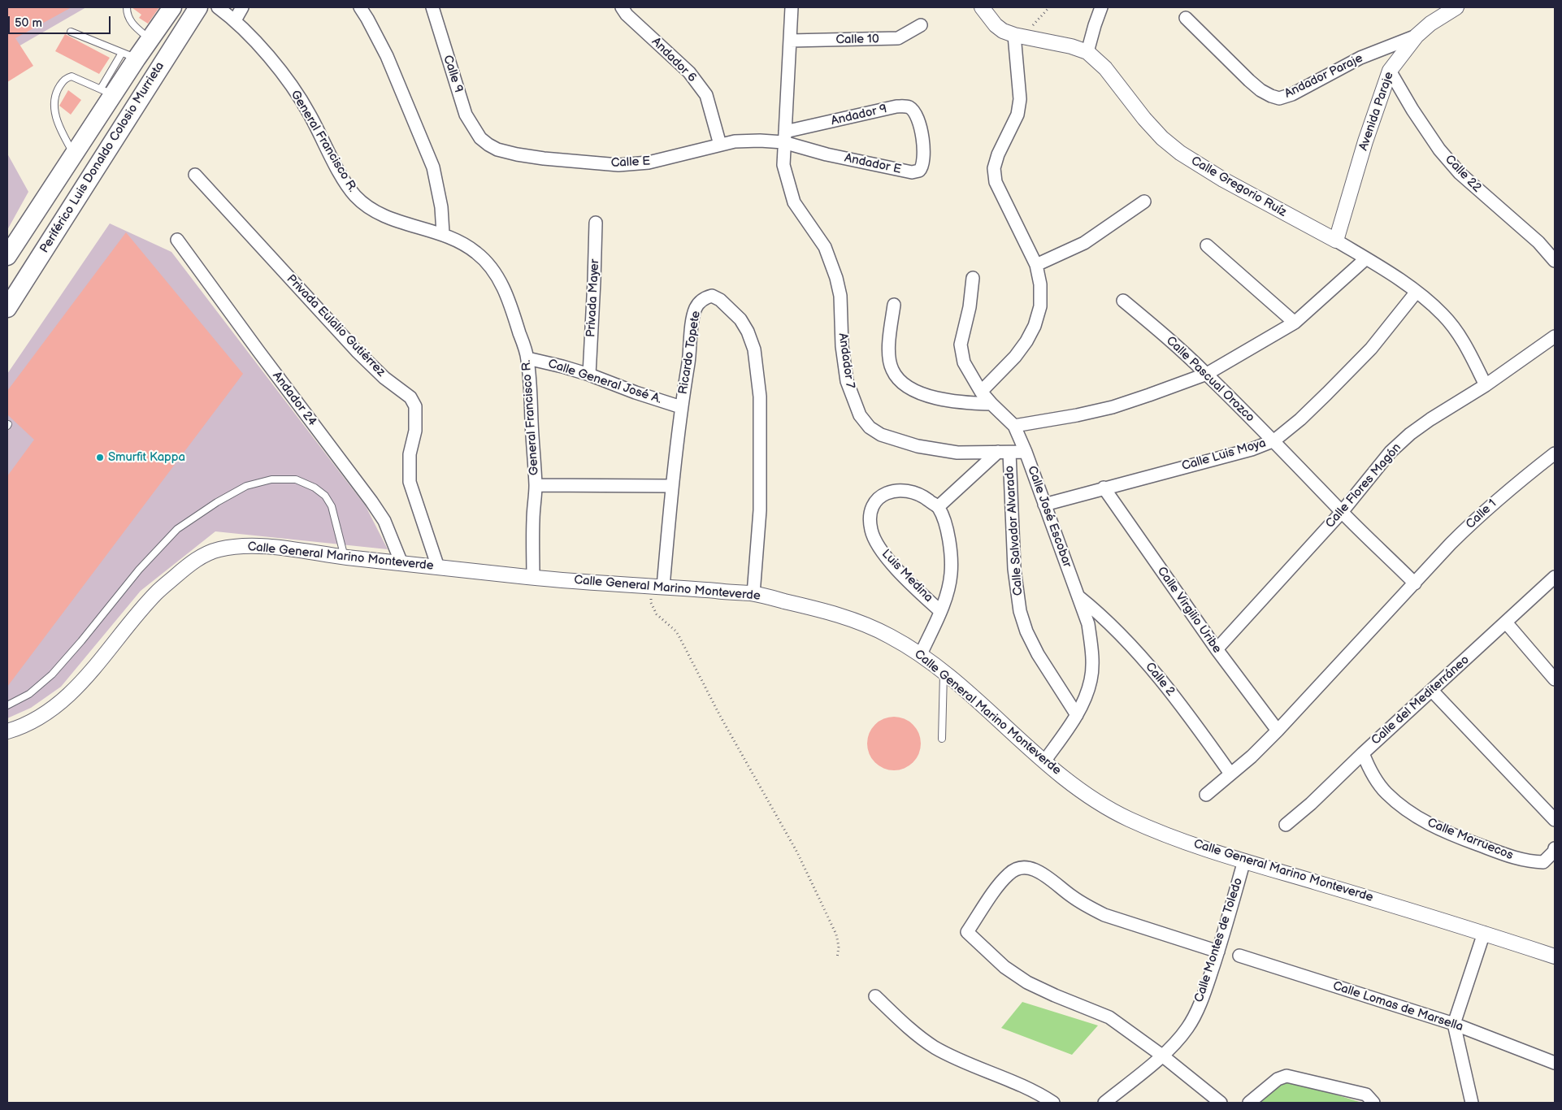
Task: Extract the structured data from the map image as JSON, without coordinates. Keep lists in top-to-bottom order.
{
  "streets": {
    "main road": ["Periférico Luis Donaldo Colosio Murrieta"],
    "street": [
      "Calle 10",
      "Andador 6",
      "Calle 9",
      "Andador Paraje",
      "Avenida Paraje",
      "Andador 9",
      "General Francisco R.",
      "Calle E",
      "Andador E",
      "Calle 22",
      "Calle Gregorio Ruíz",
      "Privada Mayer",
      "Privada Eulalio Gutiérrez",
      "Ricardo Topete",
      "Andador 7",
      "Calle Pascual Orozco",
      "Calle General José A.",
      "Andador 24",
      "Calle Luis Moya",
      "Calle Flores Magón",
      "Calle 1",
      "Calle José Escobar",
      "Calle Salvador Alvarado",
      "Calle General Marino Monteverde",
      "Luis Medina",
      "Calle Virgilio Uribe",
      "Calle 2",
      "Calle del Mediterráneo",
      "Calle Marruecos",
      "Calle Montes de Toledo",
      "Calle Lomas de Marsella"
    ]
  },
  "crossings": [
    ["Calle 10", "Andador 7"],
    ["Andador 6", "Calle E"],
    ["Calle 9", "Calle E"],
    ["Andador Paraje", "Avenida Paraje"],
    ["Avenida Paraje", "Calle 22"],
    ["Avenida Paraje", "Calle Gregorio Ruíz"],
    ["Andador 9", "Calle E"],
    ["Andador 9", "Andador E"],
    ["Andador 9", "Andador 7"],
    ["General Francisco R.", "Calle General José A."],
    ["General Francisco R.", "Calle General Marino Monteverde"],
    ["Calle E", "Andador E"],
    ["Calle E", "Andador 7"],
    ["Andador E", "Andador 7"],
    ["Calle Gregorio Ruíz", "Calle Luis Moya"],
    ["Calle Gregorio Ruíz", "Calle Flores Magón"],
    ["Privada Mayer", "Calle General José A."],
    ["Privada Eulalio Gutiérrez", "Calle General Marino Monteverde"],
    ["Ricardo Topete", "Calle General José A."],
    ["Ricardo Topete", "Calle General Marino Monteverde"],
    ["Andador 7", "Calle José Escobar"],
    ["Andador 7", "Calle Salvador Alvarado"],
    ["Calle Pascual Orozco", "Calle Luis Moya"],
    ["Calle Pascual Orozco", "Calle Flores Magón"],
    ["Calle Pascual Orozco", "Calle 1"],
    ["Andador 24", "Calle General Marino Monteverde"],
    ["Calle Luis Moya", "Calle José Escobar"],
    ["Calle Luis Moya", "Calle Virgilio Uribe"],
    ["Calle Flores Magón", "Calle Virgilio Uribe"],
    ["Calle 1", "Calle Virgilio Uribe"],
    ["Calle 1", "Calle 2"],
    ["Calle José Escobar", "Calle Salvador Alvarado"],
    ["Calle José Escobar", "Calle General Marino Monteverde"],
    ["Calle José Escobar", "Calle 2"],
    ["Calle General Marino Monteverde", "Luis Medina"],
    ["Calle General Marino Monteverde", "Calle Montes de Toledo"],
    ["Calle del Mediterráneo", "Calle Marruecos"]
  ],
  "places": ["Smurfit Kappa"],
  "scale_bar": "50 m"
}
